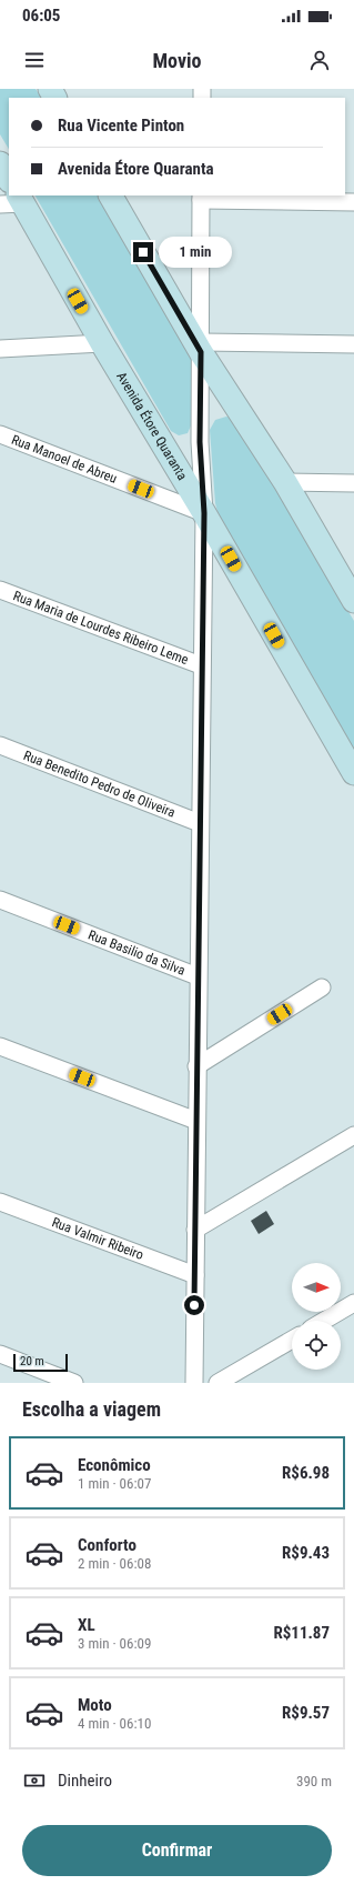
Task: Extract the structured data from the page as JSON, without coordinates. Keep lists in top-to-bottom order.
{
  "streets": {
    "street": [
      "Avenida Étore Quaranta",
      "Rua Manoel de Abreu",
      "Rua Maria de Lourdes Ribeiro Leme",
      "Rua Benedito Pedro de Oliveira",
      "Rua Basilio da Silva",
      "Rua Valmir Ribeiro"
    ]
  },
  "crossings": [
    ["Avenida Étore Quaranta", "Rua Manoel de Abreu"]
  ],
  "scale_bar": "20 m",
  "north": "right",
  "page": {
    "status": "06:05",
    "header": "Movio",
    "banner": ["Rua Vicente Pinton", "Avenida Étore Quaranta"],
    "bubble": "1 min",
    "scale": "20 m",
    "heading": "Escolha a viagem",
    "list": [
      {
        "name": "Econômico",
        "note": "1 min · 06:07",
        "value": "R$6.98"
      },
      {
        "name": "Conforto",
        "note": "2 min · 06:08",
        "value": "R$9.43"
      },
      {
        "name": "XL",
        "note": "3 min · 06:09",
        "value": "R$11.87"
      },
      {
        "name": "Moto",
        "note": "4 min · 06:10",
        "value": "R$9.57"
      }
    ],
    "pay": ["Dinheiro", "390 m"],
    "buttons": "Confirmar"
  }
}
